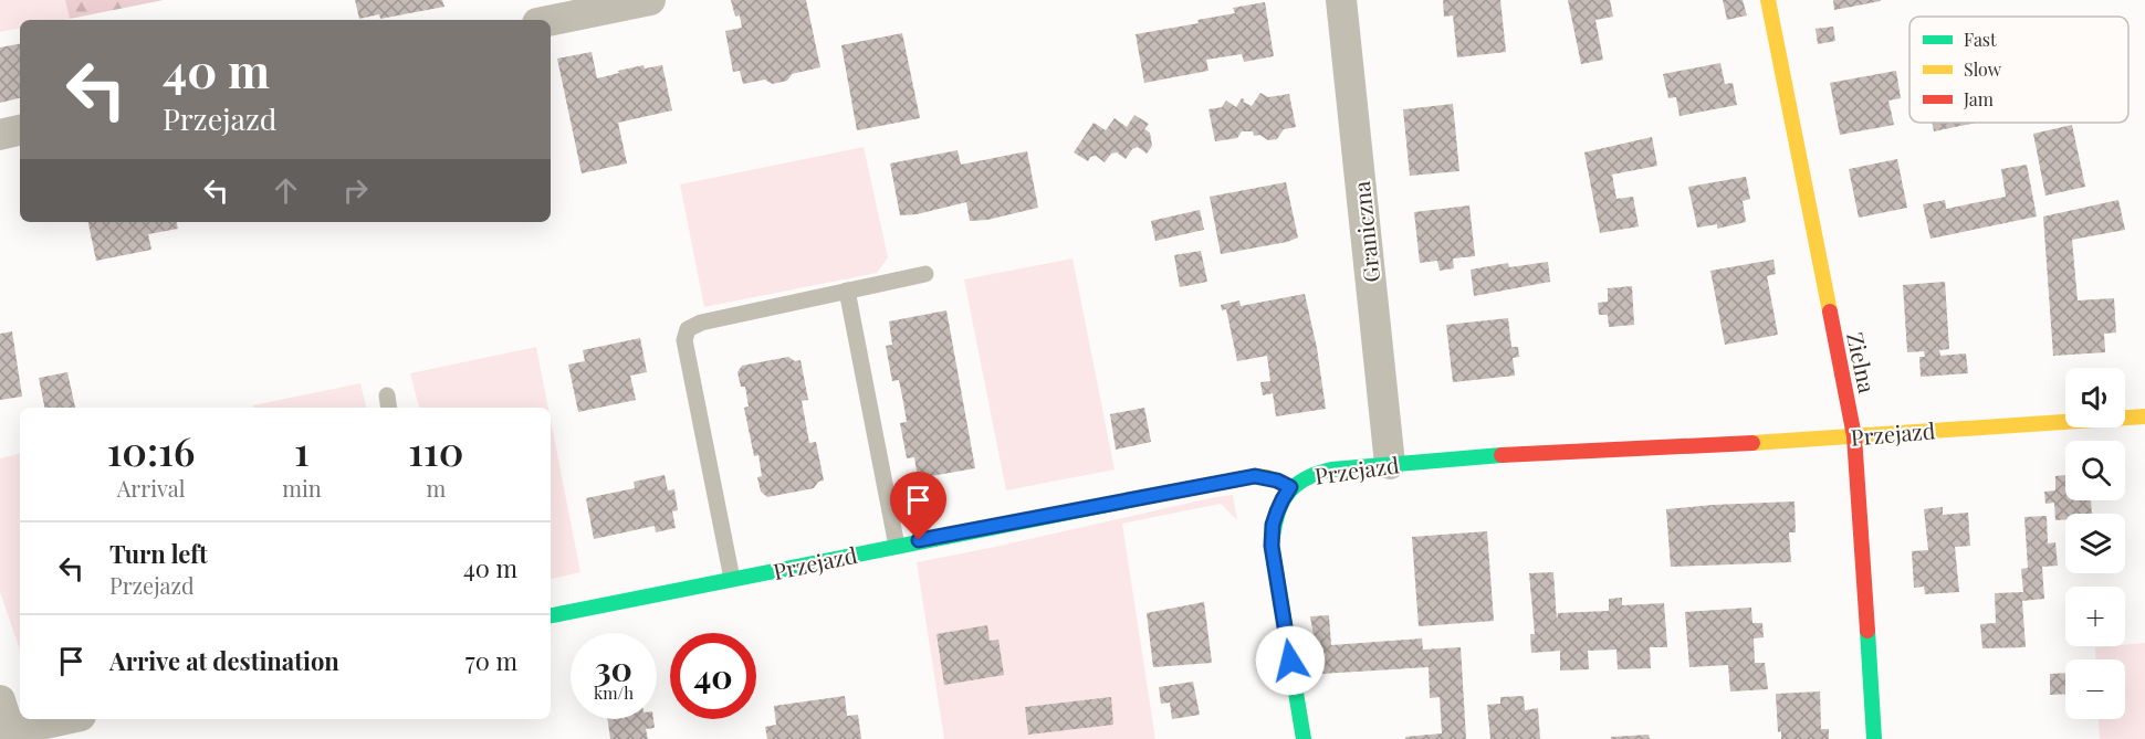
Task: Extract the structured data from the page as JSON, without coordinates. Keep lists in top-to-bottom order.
{
  "streets": {
    "street": ["Graniczna", "Zielna", "Przejazd"]
  },
  "crossings": [
    ["Graniczna", "Przejazd"],
    ["Zielna", "Przejazd"]
  ],
  "legend": ["Fast", "Slow", "Jam"],
  "page": {
    "turn": ["40 m", "Przejazd"],
    "map_buttons": ["+", "−"],
    "eta": [
      "10:16",
      "Arrival",
      "1",
      "min",
      "110",
      "m"
    ],
    "list": [
      {
        "name": "Turn left",
        "note": "Przejazd",
        "value": "40 m"
      },
      {
        "name": "Arrive at destination",
        "value": "70 m"
      }
    ],
    "speed": "30 km/h",
    "limit": "40"
  }
}
